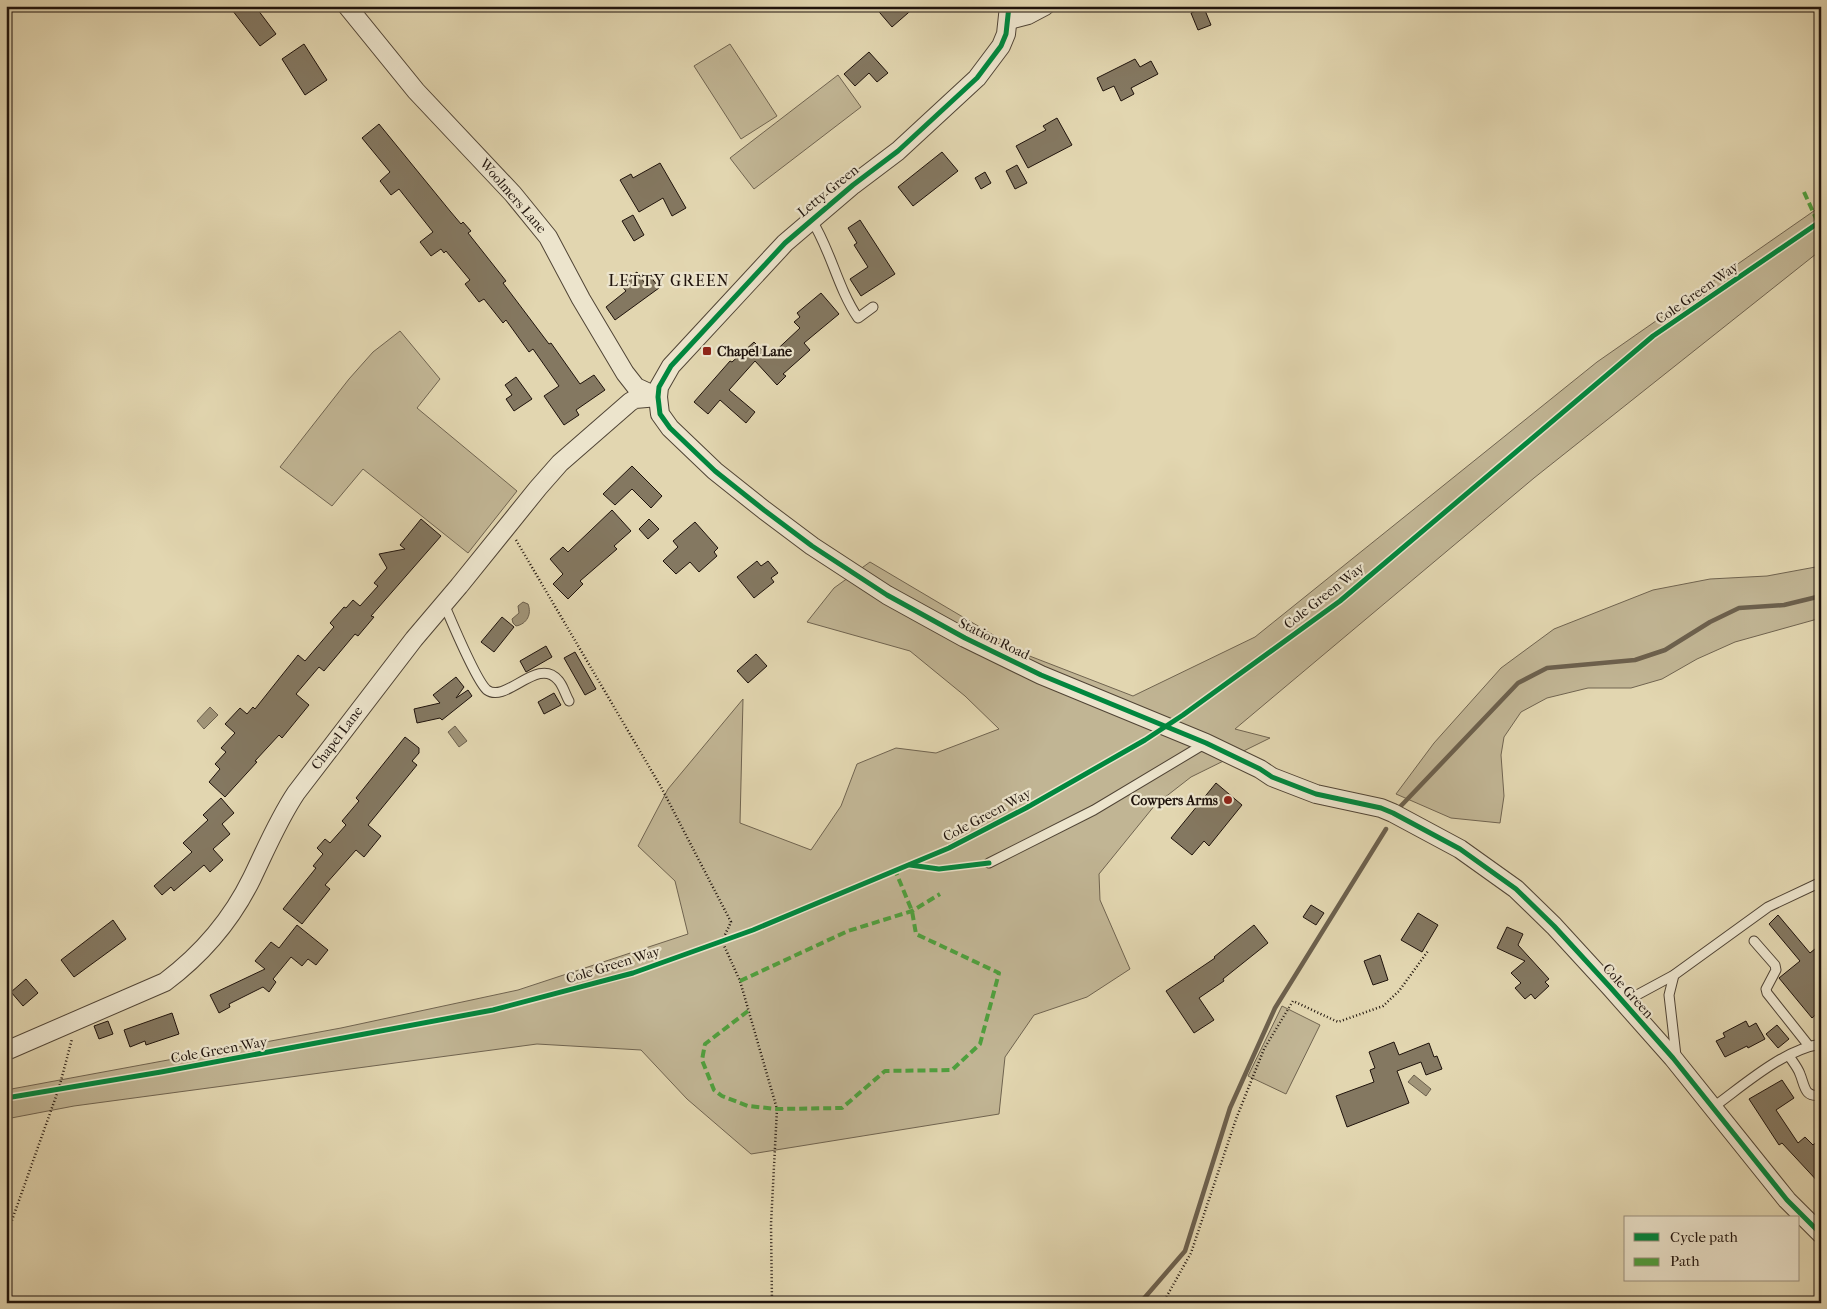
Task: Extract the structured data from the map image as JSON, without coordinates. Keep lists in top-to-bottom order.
{
  "streets": {
    "street": [
      "Letty Green",
      "Woolmers Lane",
      "Station Road",
      "Chapel Lane",
      "Cole Green"
    ],
    "cycle path": ["Cole Green Way"]
  },
  "crossings": [
    ["Letty Green", "Woolmers Lane"],
    ["Letty Green", "Station Road"],
    ["Letty Green", "Chapel Lane"],
    ["Woolmers Lane", "Station Road"],
    ["Woolmers Lane", "Chapel Lane"],
    ["Station Road", "Chapel Lane"],
    ["Station Road", "Cole Green"]
  ],
  "districts": ["LETTY GREEN"],
  "places": {
    "transit": ["Chapel Lane"],
    "other": ["Cowpers Arms"]
  },
  "legend": ["Cycle path", "Path"]
}
